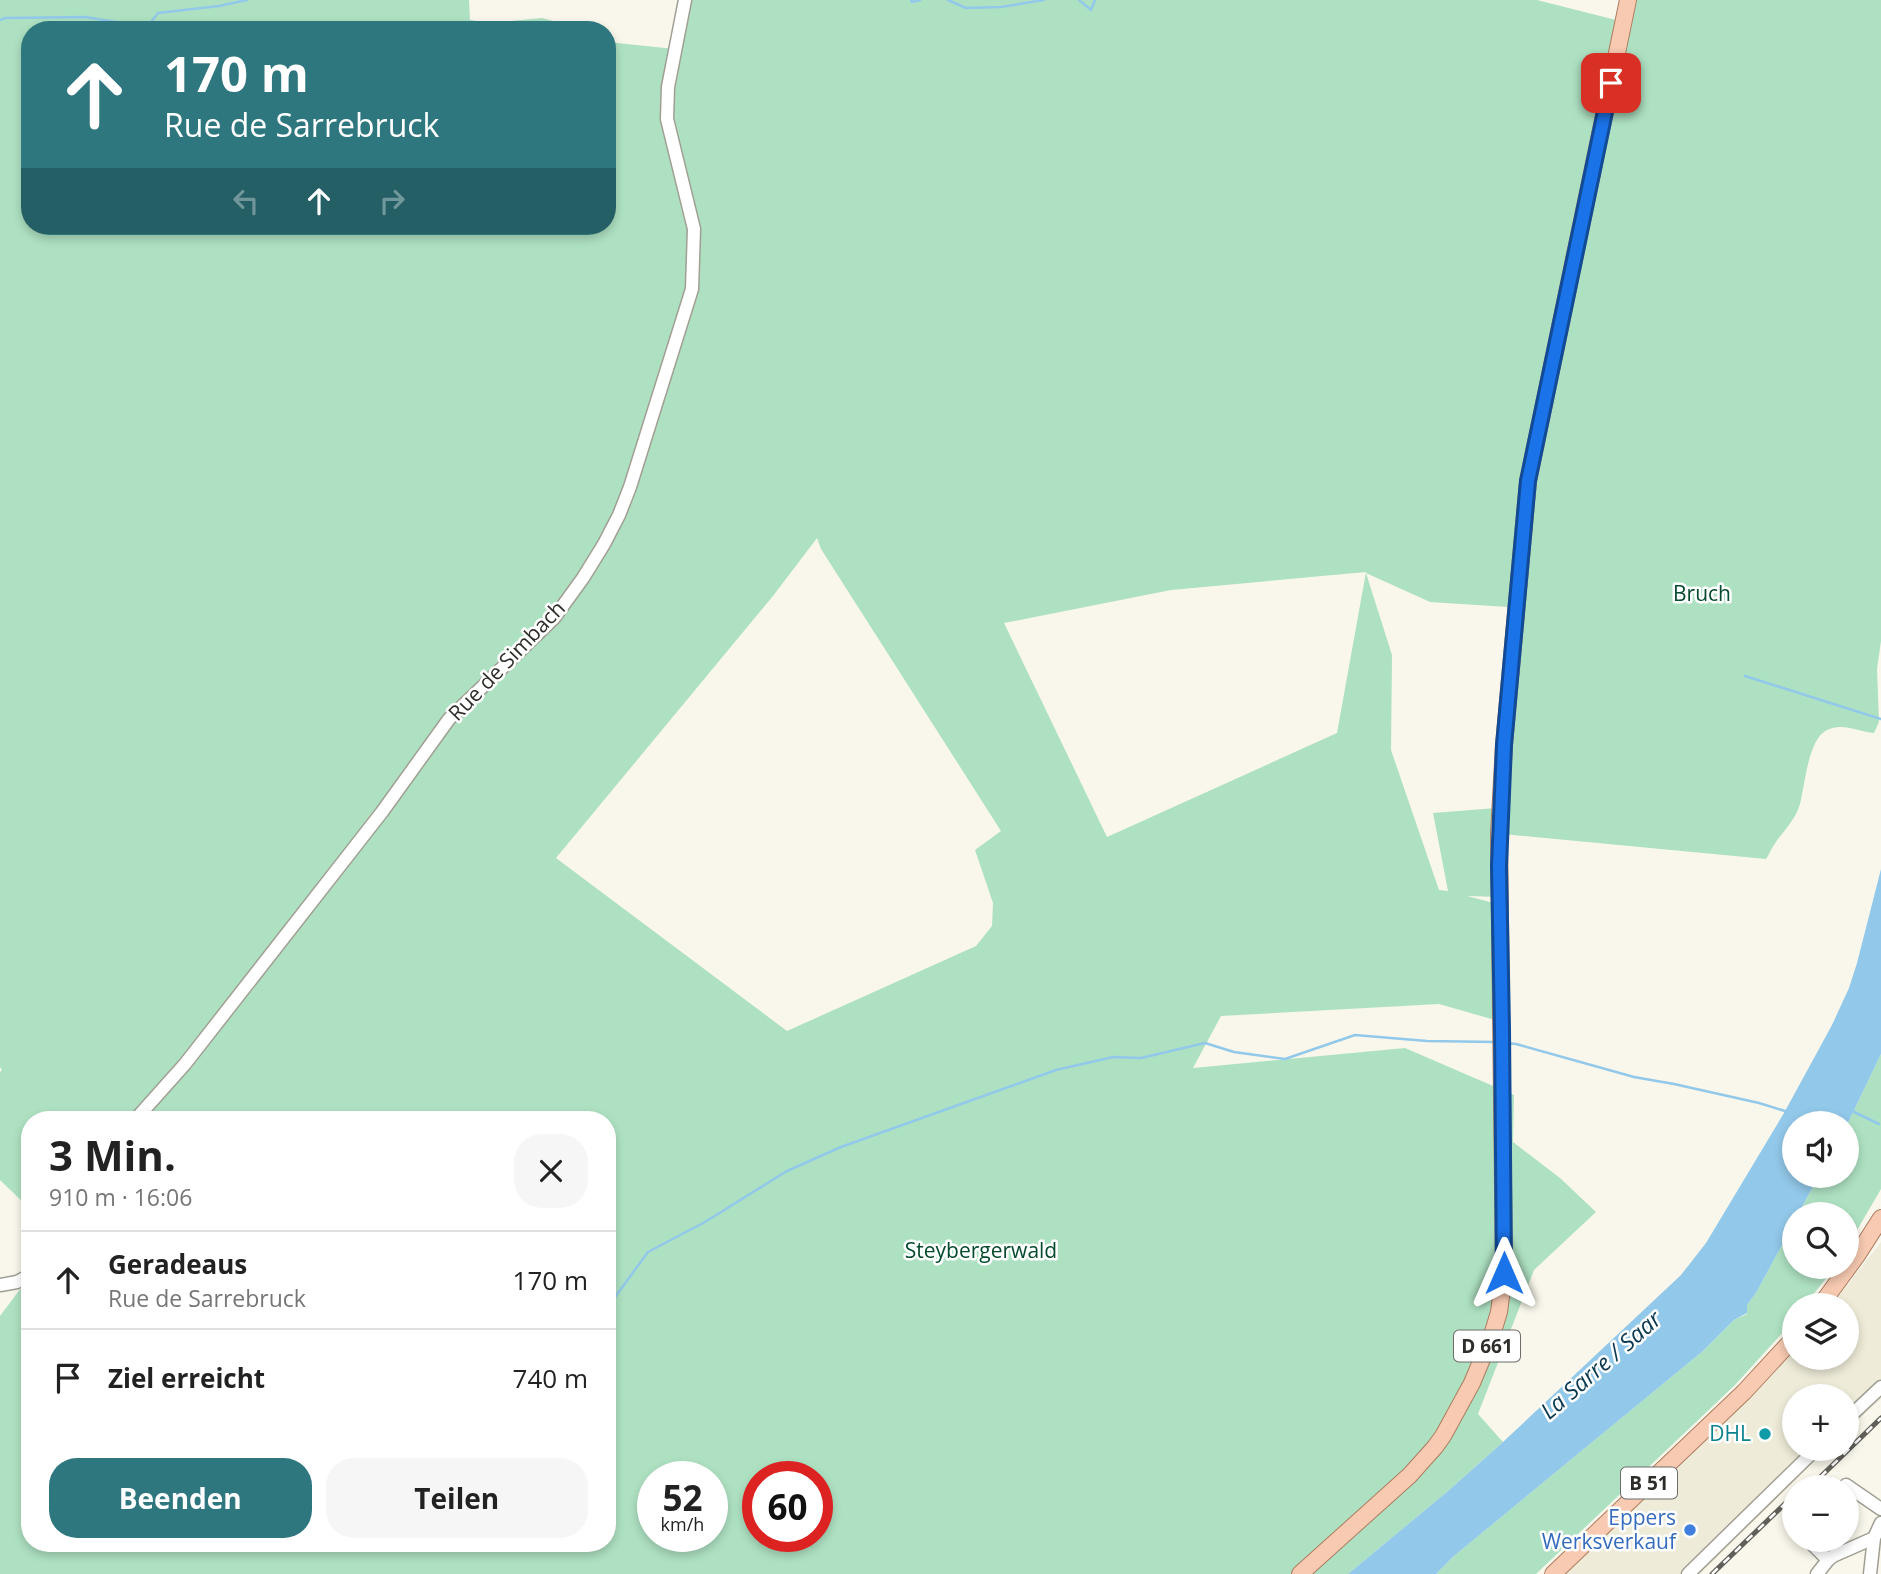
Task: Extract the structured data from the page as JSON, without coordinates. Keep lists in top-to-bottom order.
{
  "streets": {
    "main road": ["D 661", "B 51"],
    "street": ["Rue de Simbach"]
  },
  "water": ["La Sarre / Saar"],
  "parks": ["Bruch", "Steybergerwald"],
  "places": ["DHL", "Eppers Werksverkauf"],
  "page": {
    "turn": ["170 m", "Rue de Sarrebruck"],
    "map_buttons": ["+", "−"],
    "heading": ["3 Min.", "910 m · 16:06"],
    "list": [
      {
        "name": "Geradeaus",
        "note": "Rue de Sarrebruck",
        "value": "170 m"
      },
      {
        "name": "Ziel erreicht",
        "value": "740 m"
      }
    ],
    "buttons": ["Beenden", "Teilen"],
    "speed": "52 km/h",
    "limit": "60"
  }
}
